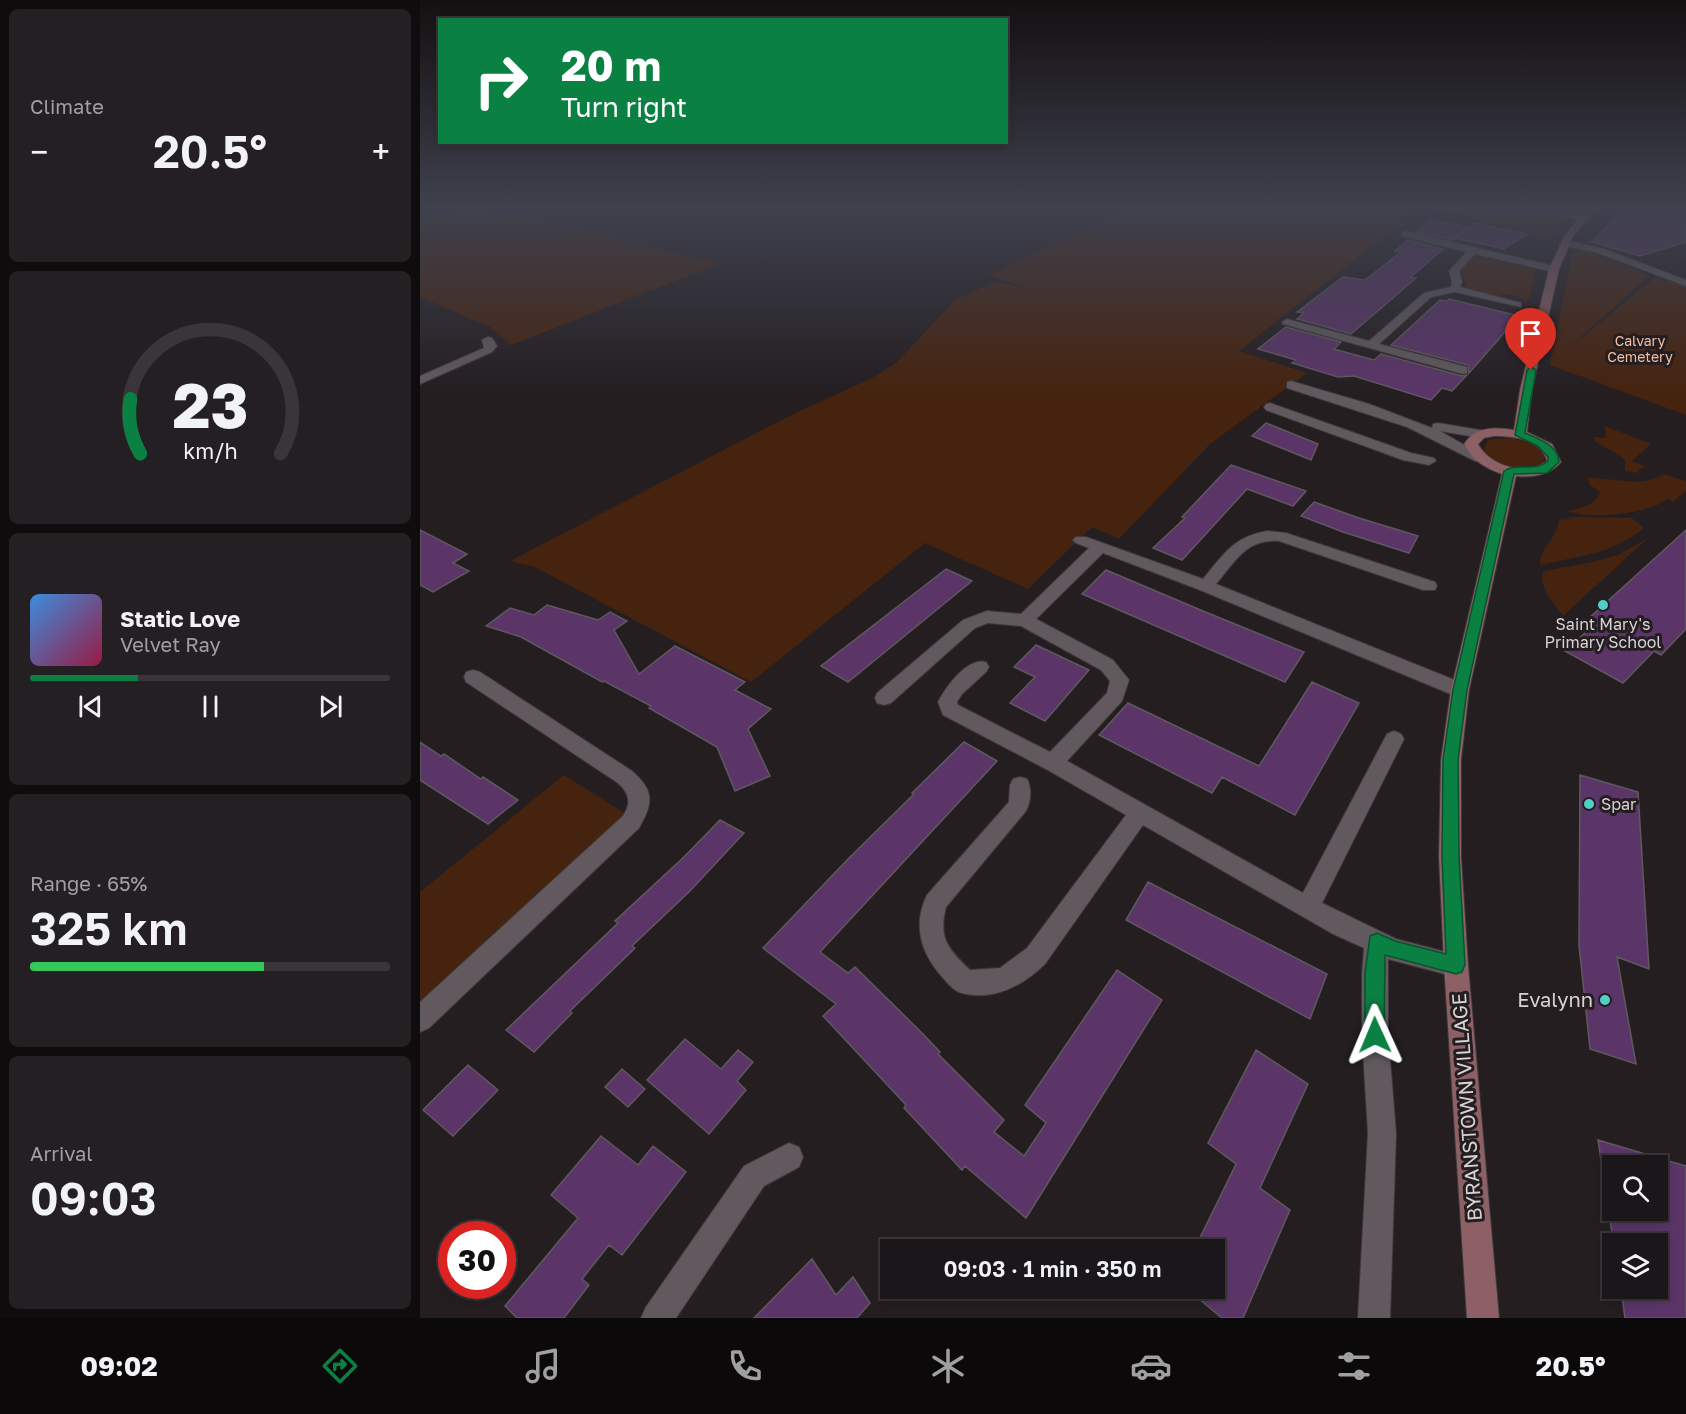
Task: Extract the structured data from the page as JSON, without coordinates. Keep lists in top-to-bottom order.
{
  "streets": {
    "street": ["BYRANSTOWN VILLAGE"]
  },
  "parks": ["Calvary Cemetery"],
  "places": ["Saint Mary's Primary School", "Spar", "Evalynn"],
  "page": {
    "tile": [
      "Climate",
      ["Range · 65%", "325 km"],
      ["Arrival", "09:03"]
    ],
    "turn": ["20 m", "Turn right"],
    "heat": ["−", "20.5°", "+"],
    "song": ["Static Love", "Velvet Ray"],
    "limit": "30",
    "trip": "09:03 · 1 min · 350 m",
    "tabs": ["09:02", "20.5°"],
    "gauge": ["23", "km/h"]
  }
}
